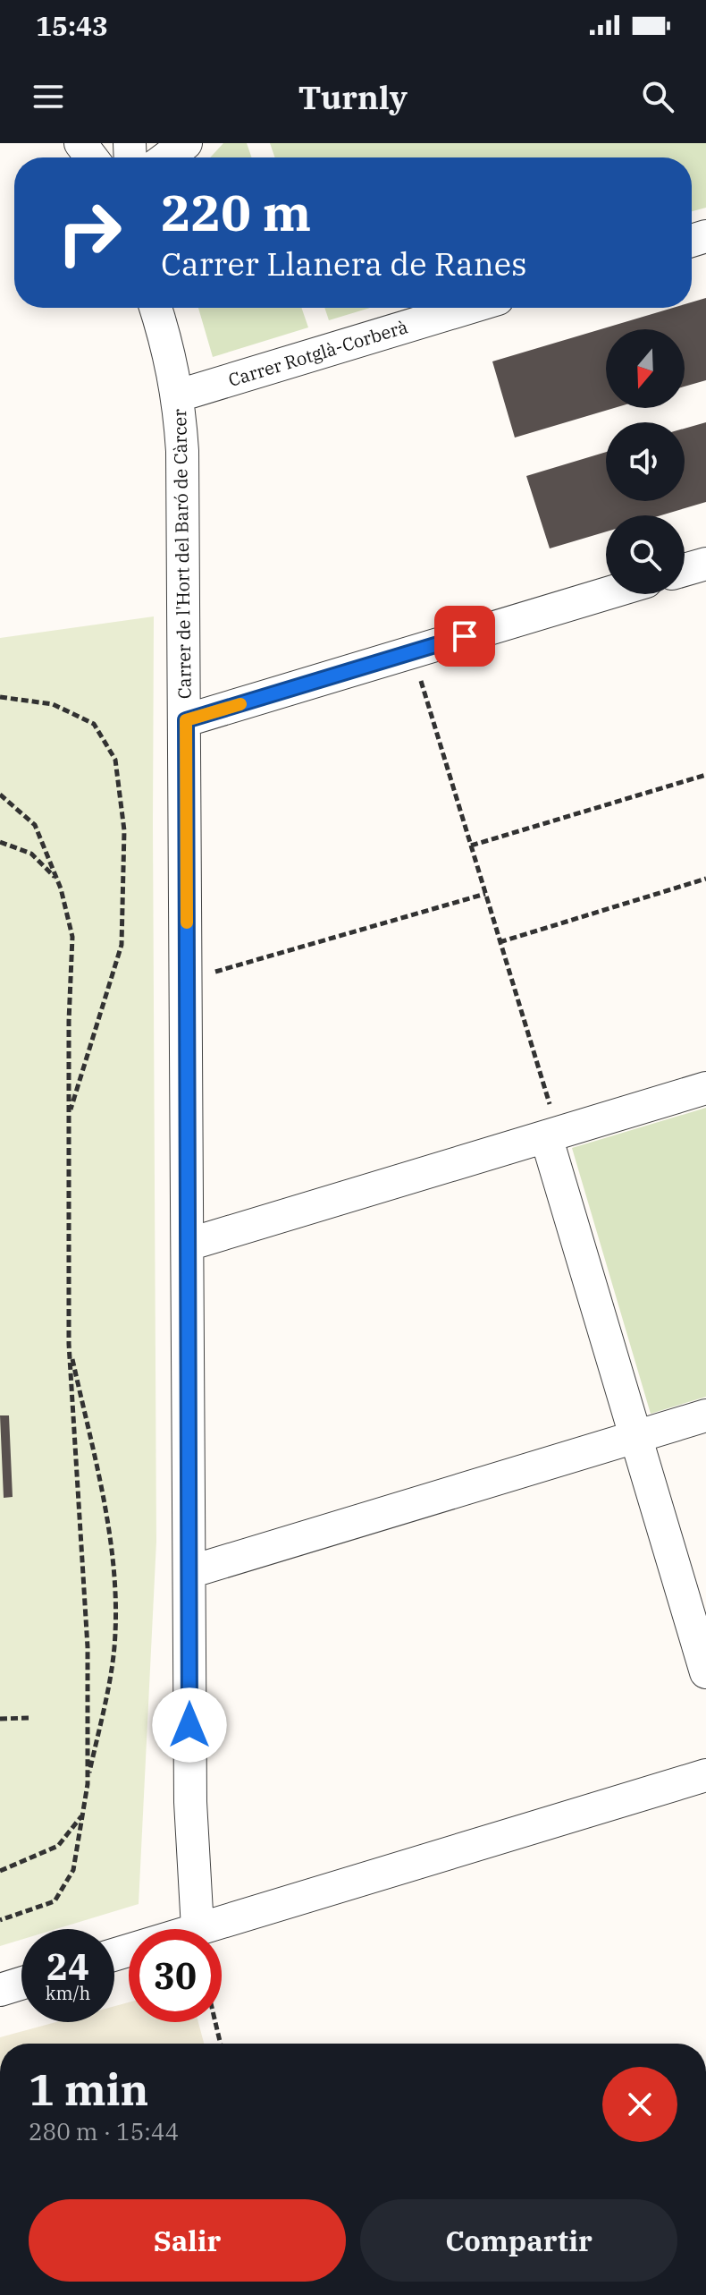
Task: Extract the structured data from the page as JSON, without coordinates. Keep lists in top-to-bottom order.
{
  "streets": {
    "street": ["Carrer Rotglà-Corberà", "Carrer de l'Hort del Baró de Càrcer"]
  },
  "crossings": [
    ["Carrer Rotglà-Corberà", "Carrer de l'Hort del Baró de Càrcer"]
  ],
  "north": "bottom",
  "page": {
    "status": "15:43",
    "header": "Turnly",
    "turn": ["220 m", "Carrer Llanera de Ranes"],
    "speed": "24 km/h",
    "limit": "30",
    "heading": ["1 min", "280 m · 15:44"],
    "buttons": ["Salir", "Compartir"]
  }
}
